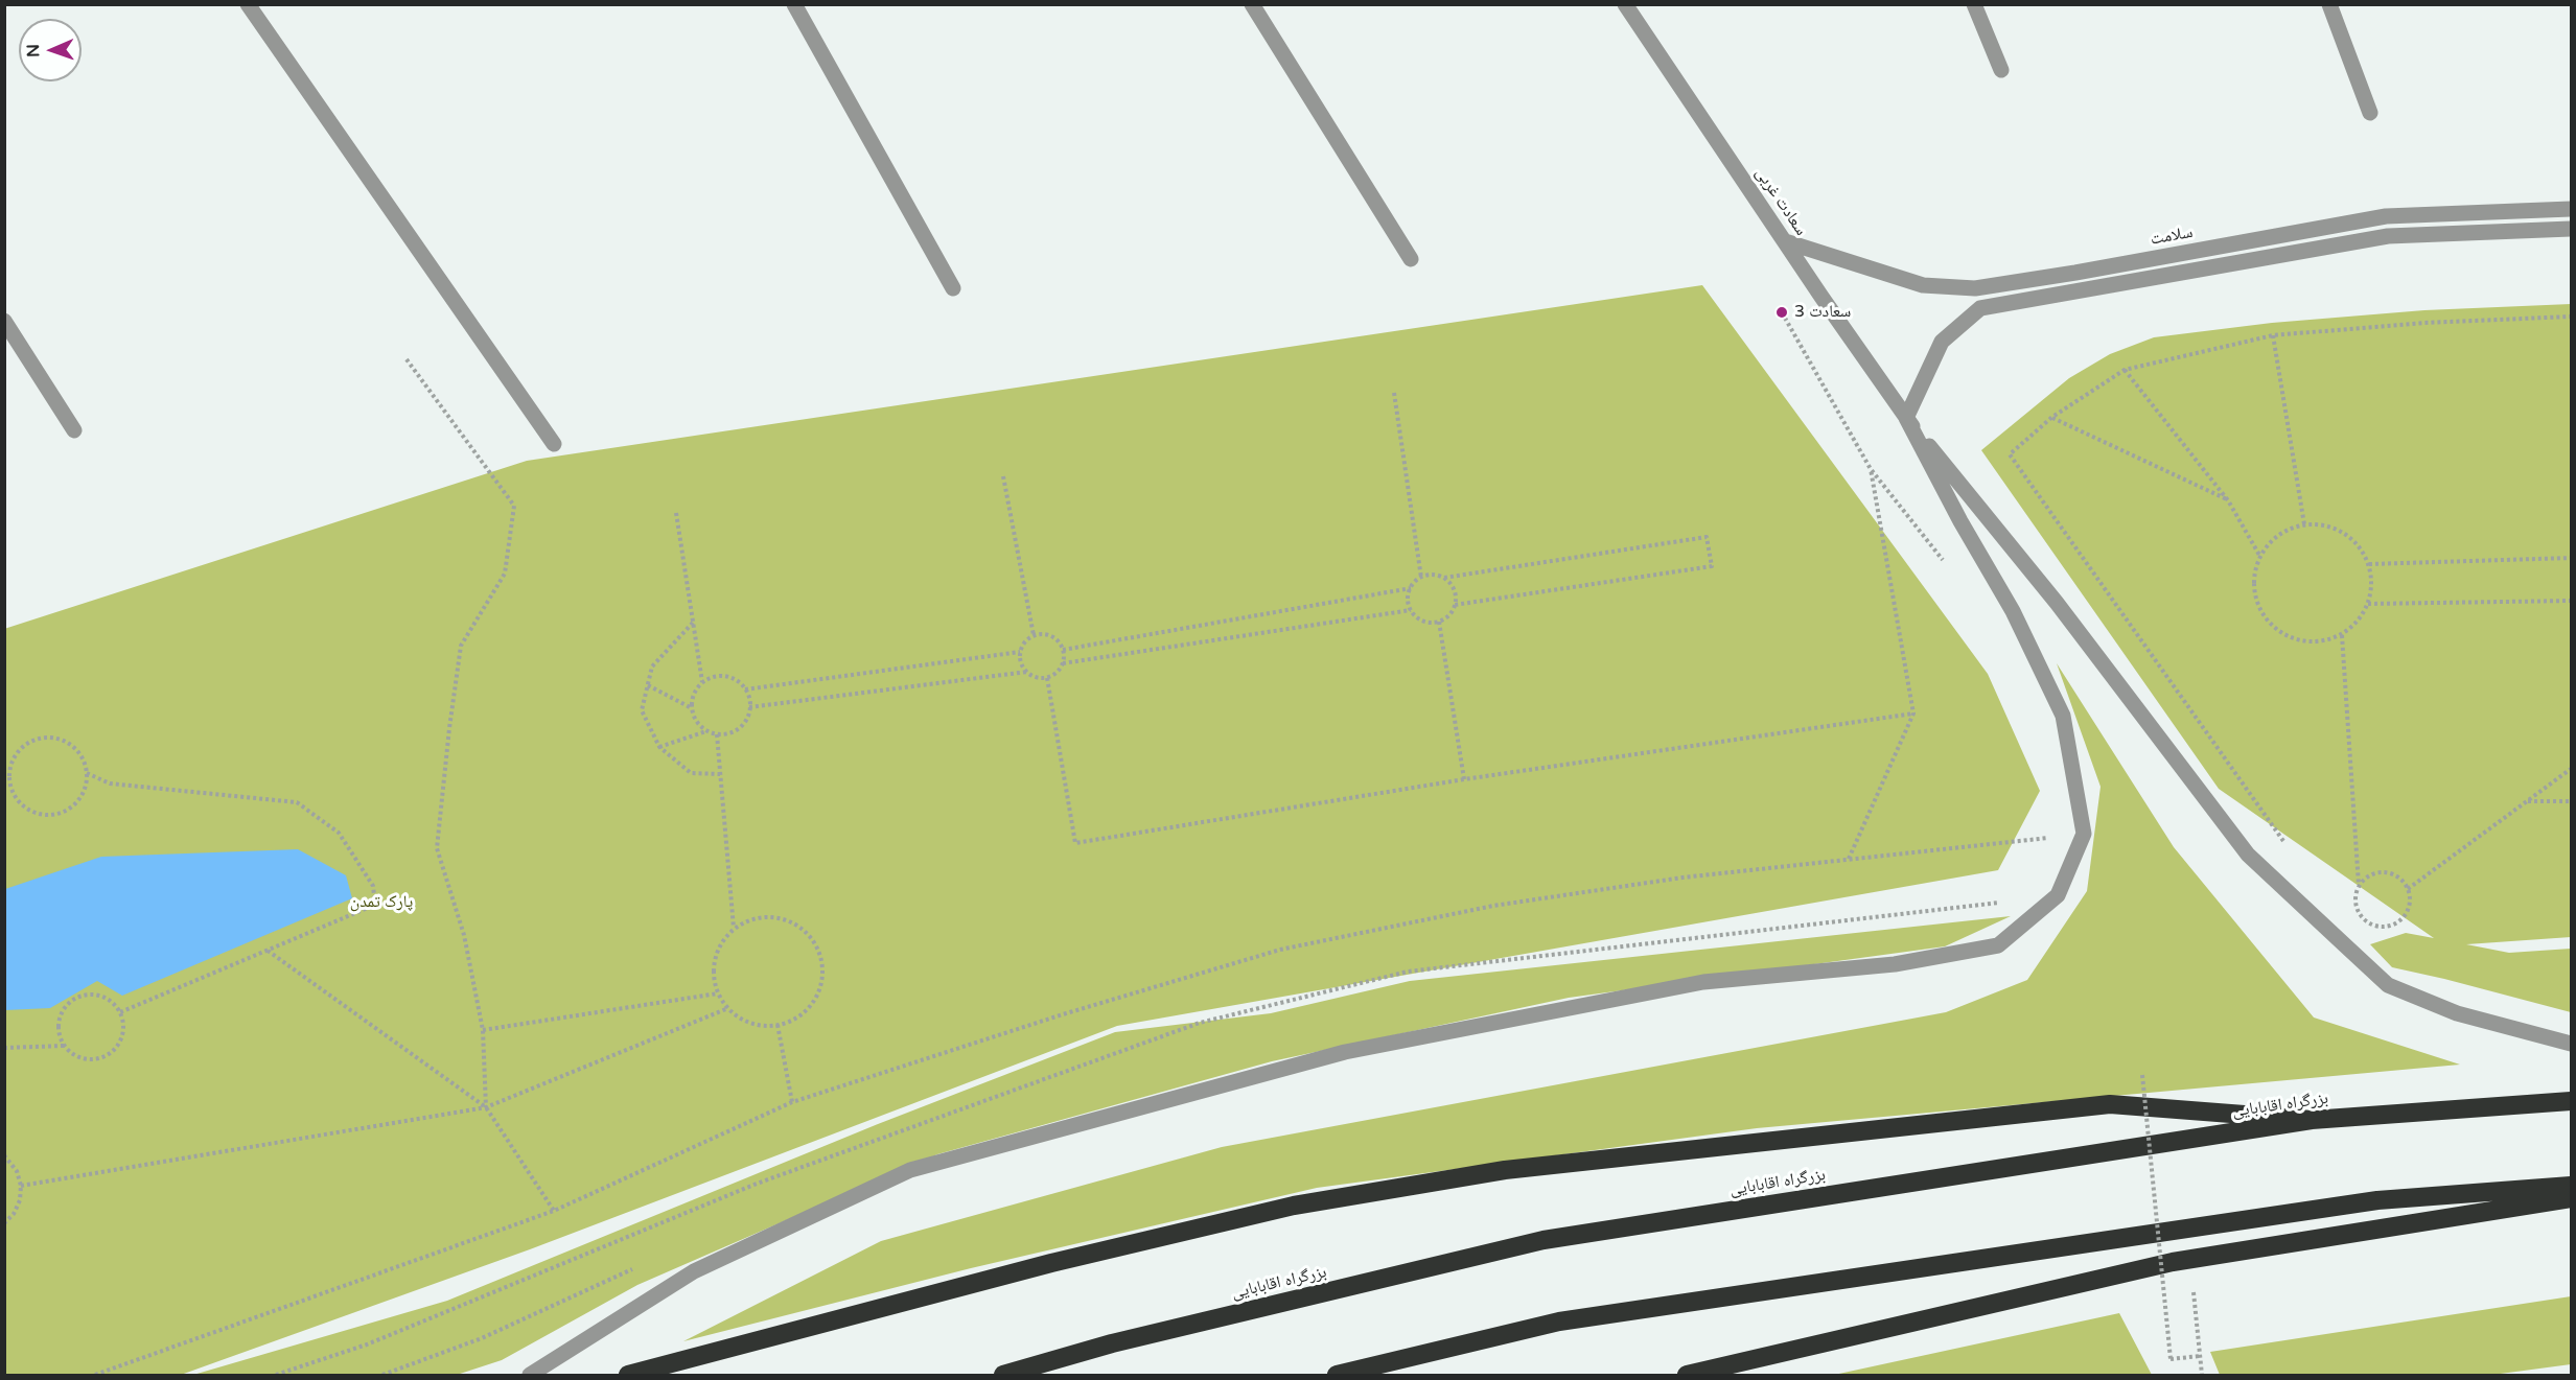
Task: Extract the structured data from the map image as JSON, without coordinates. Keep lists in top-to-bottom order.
{
  "streets": {
    "highway": ["بزرگراه اقابابایی"],
    "street": ["سعادت غربی", "سلامت"]
  },
  "crossings": [
    ["سعادت غربی", "سلامت"]
  ],
  "parks": ["پارک تمدن"],
  "places": ["سعادت 3"],
  "north": "left"
}
